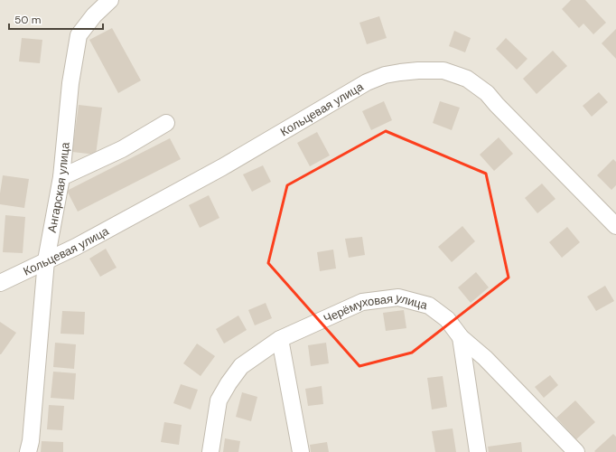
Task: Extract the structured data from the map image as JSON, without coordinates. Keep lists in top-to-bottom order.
{
  "streets": {
    "street": ["Кольцевая улица", "Ангарская улица", "Черёмуховая улица"]
  },
  "crossings": [
    ["Кольцевая улица", "Ангарская улица"]
  ],
  "scale_bar": "50 m"
}
